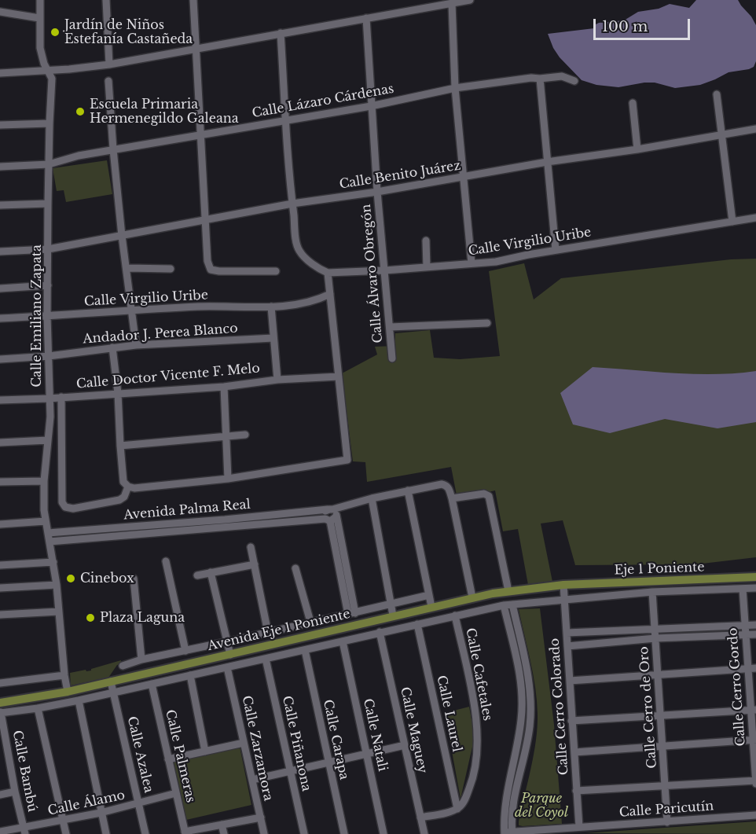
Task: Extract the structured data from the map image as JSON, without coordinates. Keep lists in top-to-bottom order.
{
  "streets": {
    "main road": ["Eje 1 Poniente", "Avenida Eje 1 Poniente"],
    "street": [
      "Calle Lázaro Cárdenas",
      "Calle Benito Juárez",
      "Calle Virgilio Uribe",
      "Calle Álvaro Obregón",
      "Calle Emiliano Zapata",
      "Andador J. Perea Blanco",
      "Calle Doctor Vicente F. Melo",
      "Avenida Palma Real",
      "Calle Cafetales",
      "Calle Cerro Gordo",
      "Calle Cerro Colorado",
      "Calle Cerro de Oro",
      "Calle Laurel",
      "Calle Maguey",
      "Calle Natali",
      "Calle Carapa",
      "Calle Piñanona",
      "Calle Zarzamora",
      "Calle Azalea",
      "Calle Palmeras",
      "Calle Bambú",
      "Calle Álamo",
      "Calle Paricutín"
    ]
  },
  "crossings": [
    ["Calle Lázaro Cárdenas", "Calle Álvaro Obregón"],
    ["Calle Lázaro Cárdenas", "Calle Emiliano Zapata"],
    ["Calle Benito Juárez", "Calle Álvaro Obregón"],
    ["Calle Benito Juárez", "Calle Emiliano Zapata"],
    ["Calle Virgilio Uribe", "Calle Álvaro Obregón"],
    ["Calle Virgilio Uribe", "Calle Emiliano Zapata"],
    ["Calle Emiliano Zapata", "Andador J. Perea Blanco"],
    ["Calle Emiliano Zapata", "Calle Doctor Vicente F. Melo"],
    ["Calle Emiliano Zapata", "Avenida Palma Real"],
    ["Calle Emiliano Zapata", "Avenida Eje 1 Poniente"],
    ["Eje 1 Poniente", "Avenida Eje 1 Poniente"],
    ["Eje 1 Poniente", "Calle Cerro Colorado"],
    ["Avenida Eje 1 Poniente", "Calle Cafetales"],
    ["Avenida Eje 1 Poniente", "Calle Cerro Gordo"],
    ["Avenida Eje 1 Poniente", "Calle Cerro Colorado"],
    ["Avenida Eje 1 Poniente", "Calle Cerro de Oro"],
    ["Avenida Eje 1 Poniente", "Calle Laurel"],
    ["Avenida Eje 1 Poniente", "Calle Maguey"],
    ["Avenida Eje 1 Poniente", "Calle Natali"],
    ["Avenida Eje 1 Poniente", "Calle Carapa"],
    ["Avenida Eje 1 Poniente", "Calle Piñanona"],
    ["Avenida Eje 1 Poniente", "Calle Zarzamora"],
    ["Avenida Eje 1 Poniente", "Calle Azalea"],
    ["Avenida Eje 1 Poniente", "Calle Palmeras"],
    ["Avenida Eje 1 Poniente", "Calle Bambú"],
    ["Calle Cafetales", "Calle Laurel"],
    ["Calle Cerro Colorado", "Calle Paricutín"],
    ["Calle Cerro de Oro", "Calle Paricutín"],
    ["Calle Azalea", "Calle Álamo"],
    ["Calle Palmeras", "Calle Álamo"],
    ["Calle Bambú", "Calle Álamo"]
  ],
  "parks": ["Parque del Coyol"],
  "places": [
    "Jardín de Niños Estefanía Castañeda",
    "Escuela Primaria Hermenegildo Galeana",
    "Cinebox",
    "Plaza Laguna"
  ],
  "scale_bar": "100 m"
}
